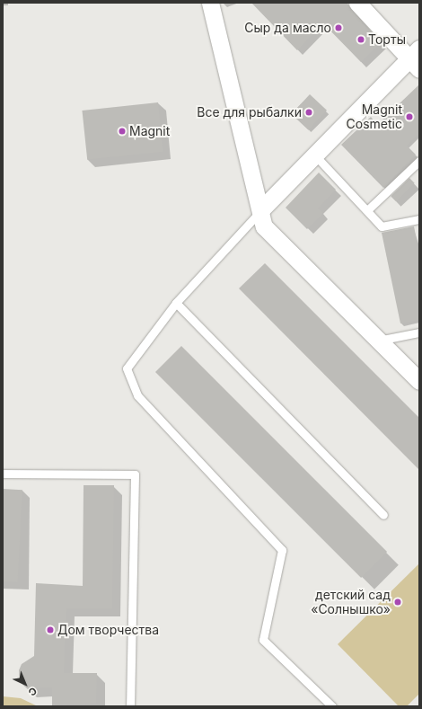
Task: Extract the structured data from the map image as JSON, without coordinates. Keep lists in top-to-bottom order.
{
  "places": [
    "Сыр да масло",
    "Торты",
    "Все для рыбалки",
    "Magnit Cosmetic",
    "Magnit",
    "детский сад «Солнышко»",
    "Дом творчества"
  ],
  "north": "bottom right"
}
